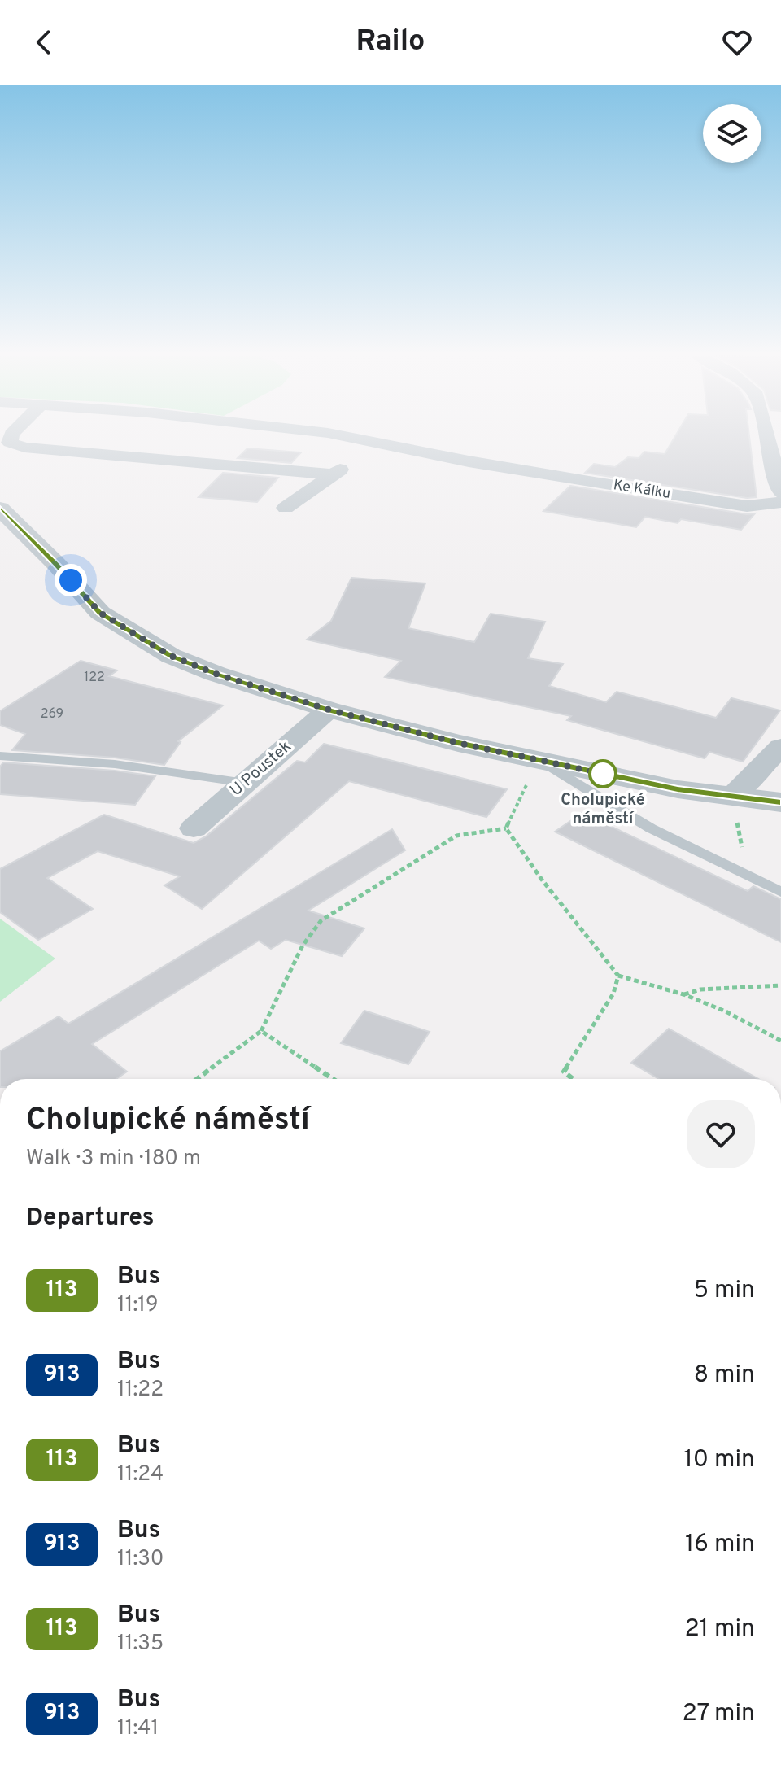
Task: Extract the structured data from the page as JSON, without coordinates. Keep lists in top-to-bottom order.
{
  "streets": {
    "street": ["Ke Kálku", "U Poustek"]
  },
  "places": ["Cholupické náměstí"],
  "lines": ["bus line 113"],
  "house_numbers": ["122", "269"],
  "page": {
    "header": "Railo",
    "heading": [
      ["Cholupické náměstí", "Walk · 3 min · 180 m"],
      "Departures"
    ],
    "list": [
      {
        "mark": "113",
        "name": "Bus",
        "note": "11:19",
        "value": "5 min"
      },
      {
        "mark": "913",
        "name": "Bus",
        "note": "11:22",
        "value": "8 min"
      },
      {
        "mark": "113",
        "name": "Bus",
        "note": "11:24",
        "value": "10 min"
      },
      {
        "mark": "913",
        "name": "Bus",
        "note": "11:30",
        "value": "16 min"
      },
      {
        "mark": "113",
        "name": "Bus",
        "note": "11:35",
        "value": "21 min"
      },
      {
        "mark": "913",
        "name": "Bus",
        "note": "11:41",
        "value": "27 min"
      }
    ]
  }
}
